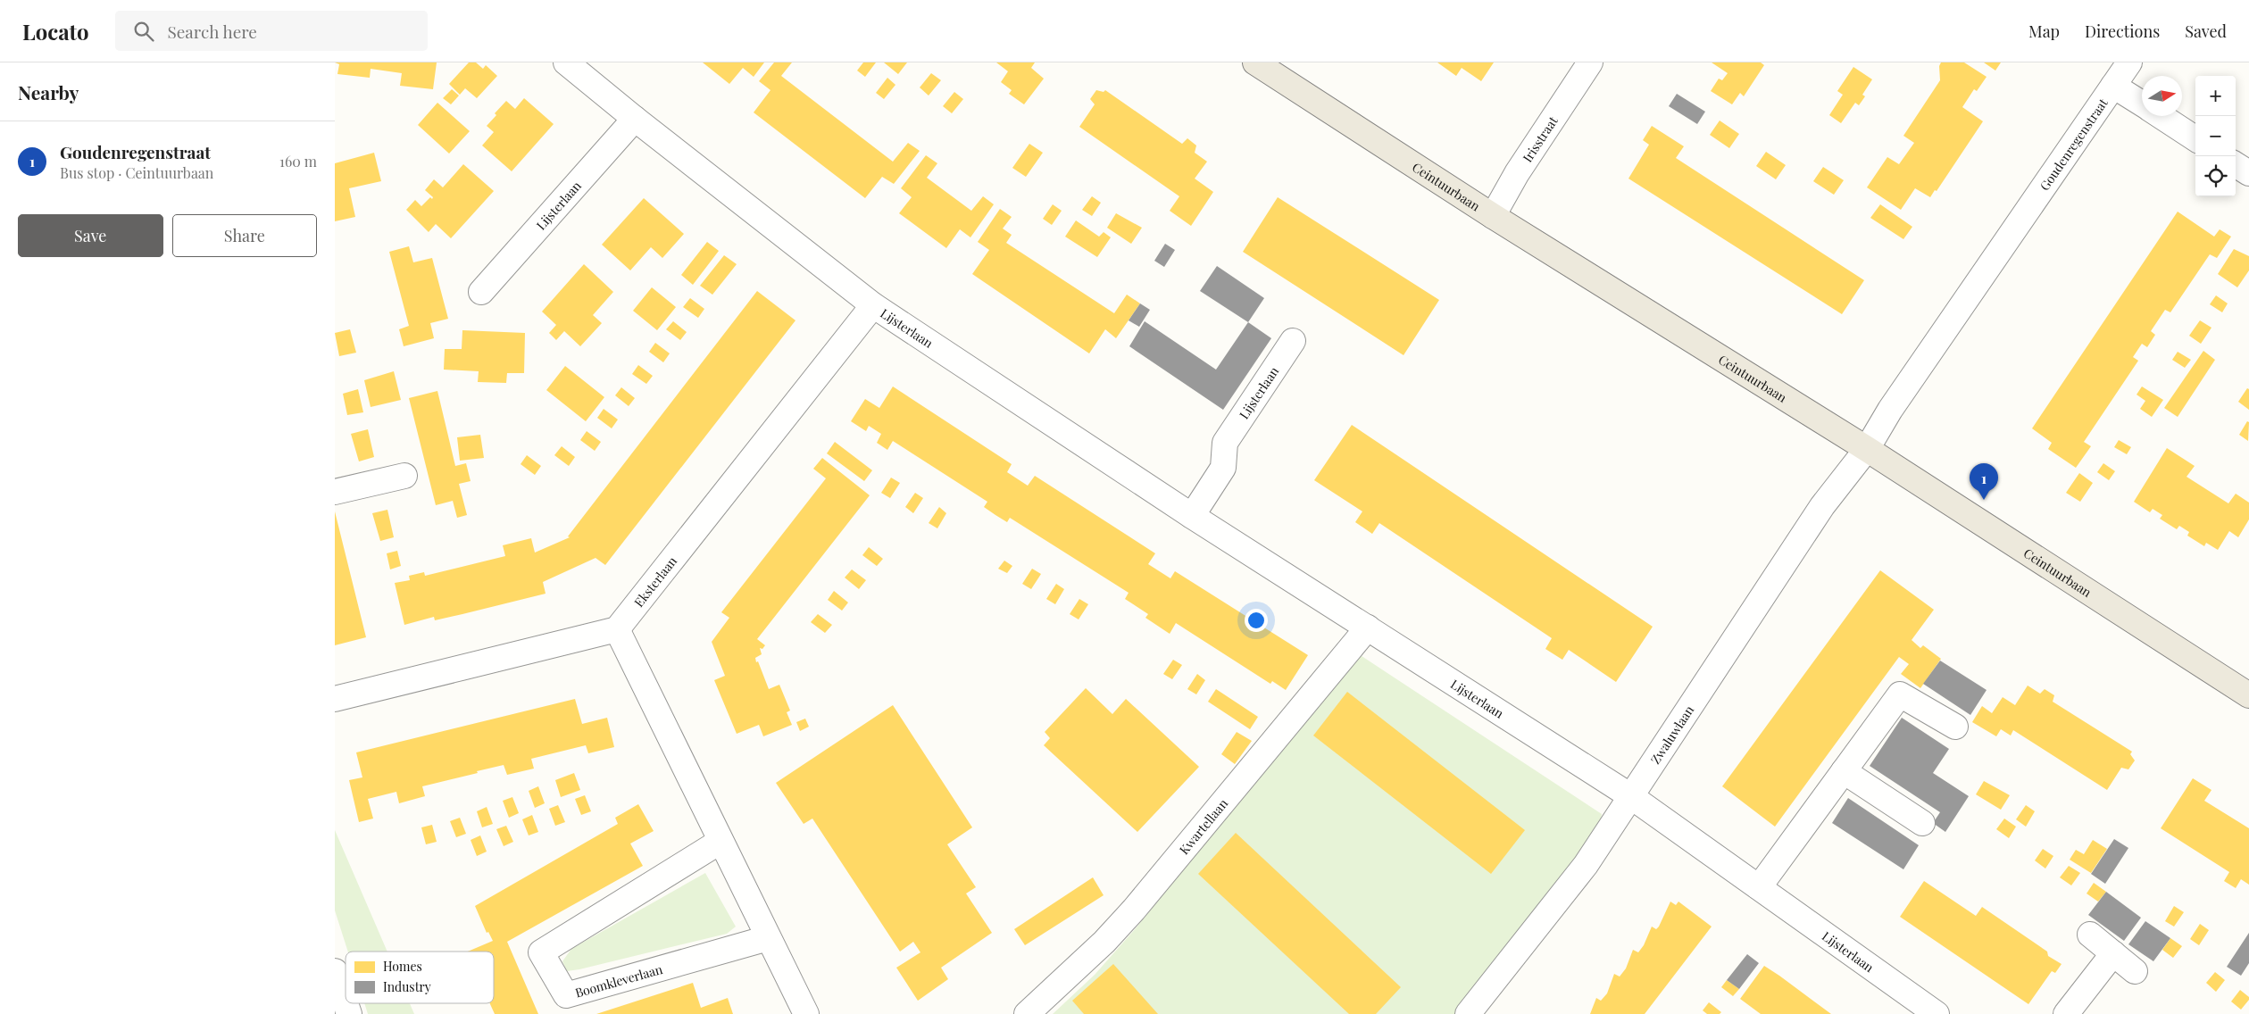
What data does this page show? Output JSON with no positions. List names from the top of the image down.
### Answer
{
  "streets": {
    "main road": ["Ceintuurbaan"],
    "street": [
      "Irisstraat",
      "Goudenregenstraat",
      "Lijsterlaan",
      "Eksterlaan",
      "Zwaluwlaan",
      "Kwartellaan",
      "Boomkleverlaan"
    ]
  },
  "crossings": [
    ["Irisstraat", "Ceintuurbaan"],
    ["Goudenregenstraat", "Ceintuurbaan"],
    ["Goudenregenstraat", "Zwaluwlaan"],
    ["Ceintuurbaan", "Zwaluwlaan"],
    ["Lijsterlaan", "Eksterlaan"],
    ["Lijsterlaan", "Zwaluwlaan"],
    ["Lijsterlaan", "Kwartellaan"]
  ],
  "legend": ["Homes", "Industry"],
  "north": "right",
  "page": {
    "header": "Locato",
    "search": "Search here",
    "nav": ["Map", "Directions", "Saved"],
    "heading": "Nearby",
    "map_buttons": ["+", "−"],
    "list": [
      {
        "mark": "1",
        "name": "Goudenregenstraat",
        "note": "Bus stop · Ceintuurbaan",
        "value": "160 m"
      }
    ],
    "buttons": ["Save", "Share"],
    "pins": "1"
  }
}
